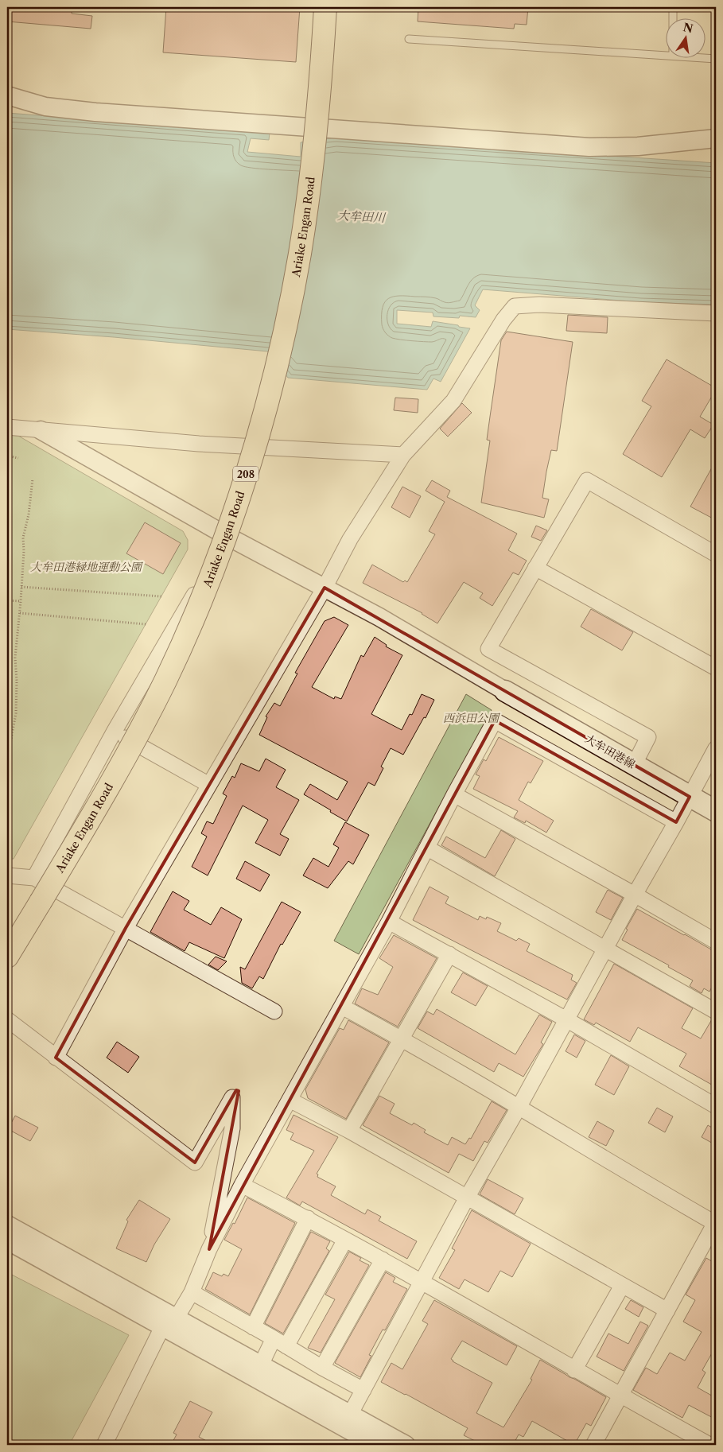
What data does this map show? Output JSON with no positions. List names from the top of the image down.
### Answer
{
  "streets": {
    "highway": ["Ariake Engan Road", "208"],
    "main road": ["大牟田港線"]
  },
  "water": ["大牟田川"],
  "parks": ["大牟田港緑地運動公園", "西浜田公園"],
  "north": "top"
}
